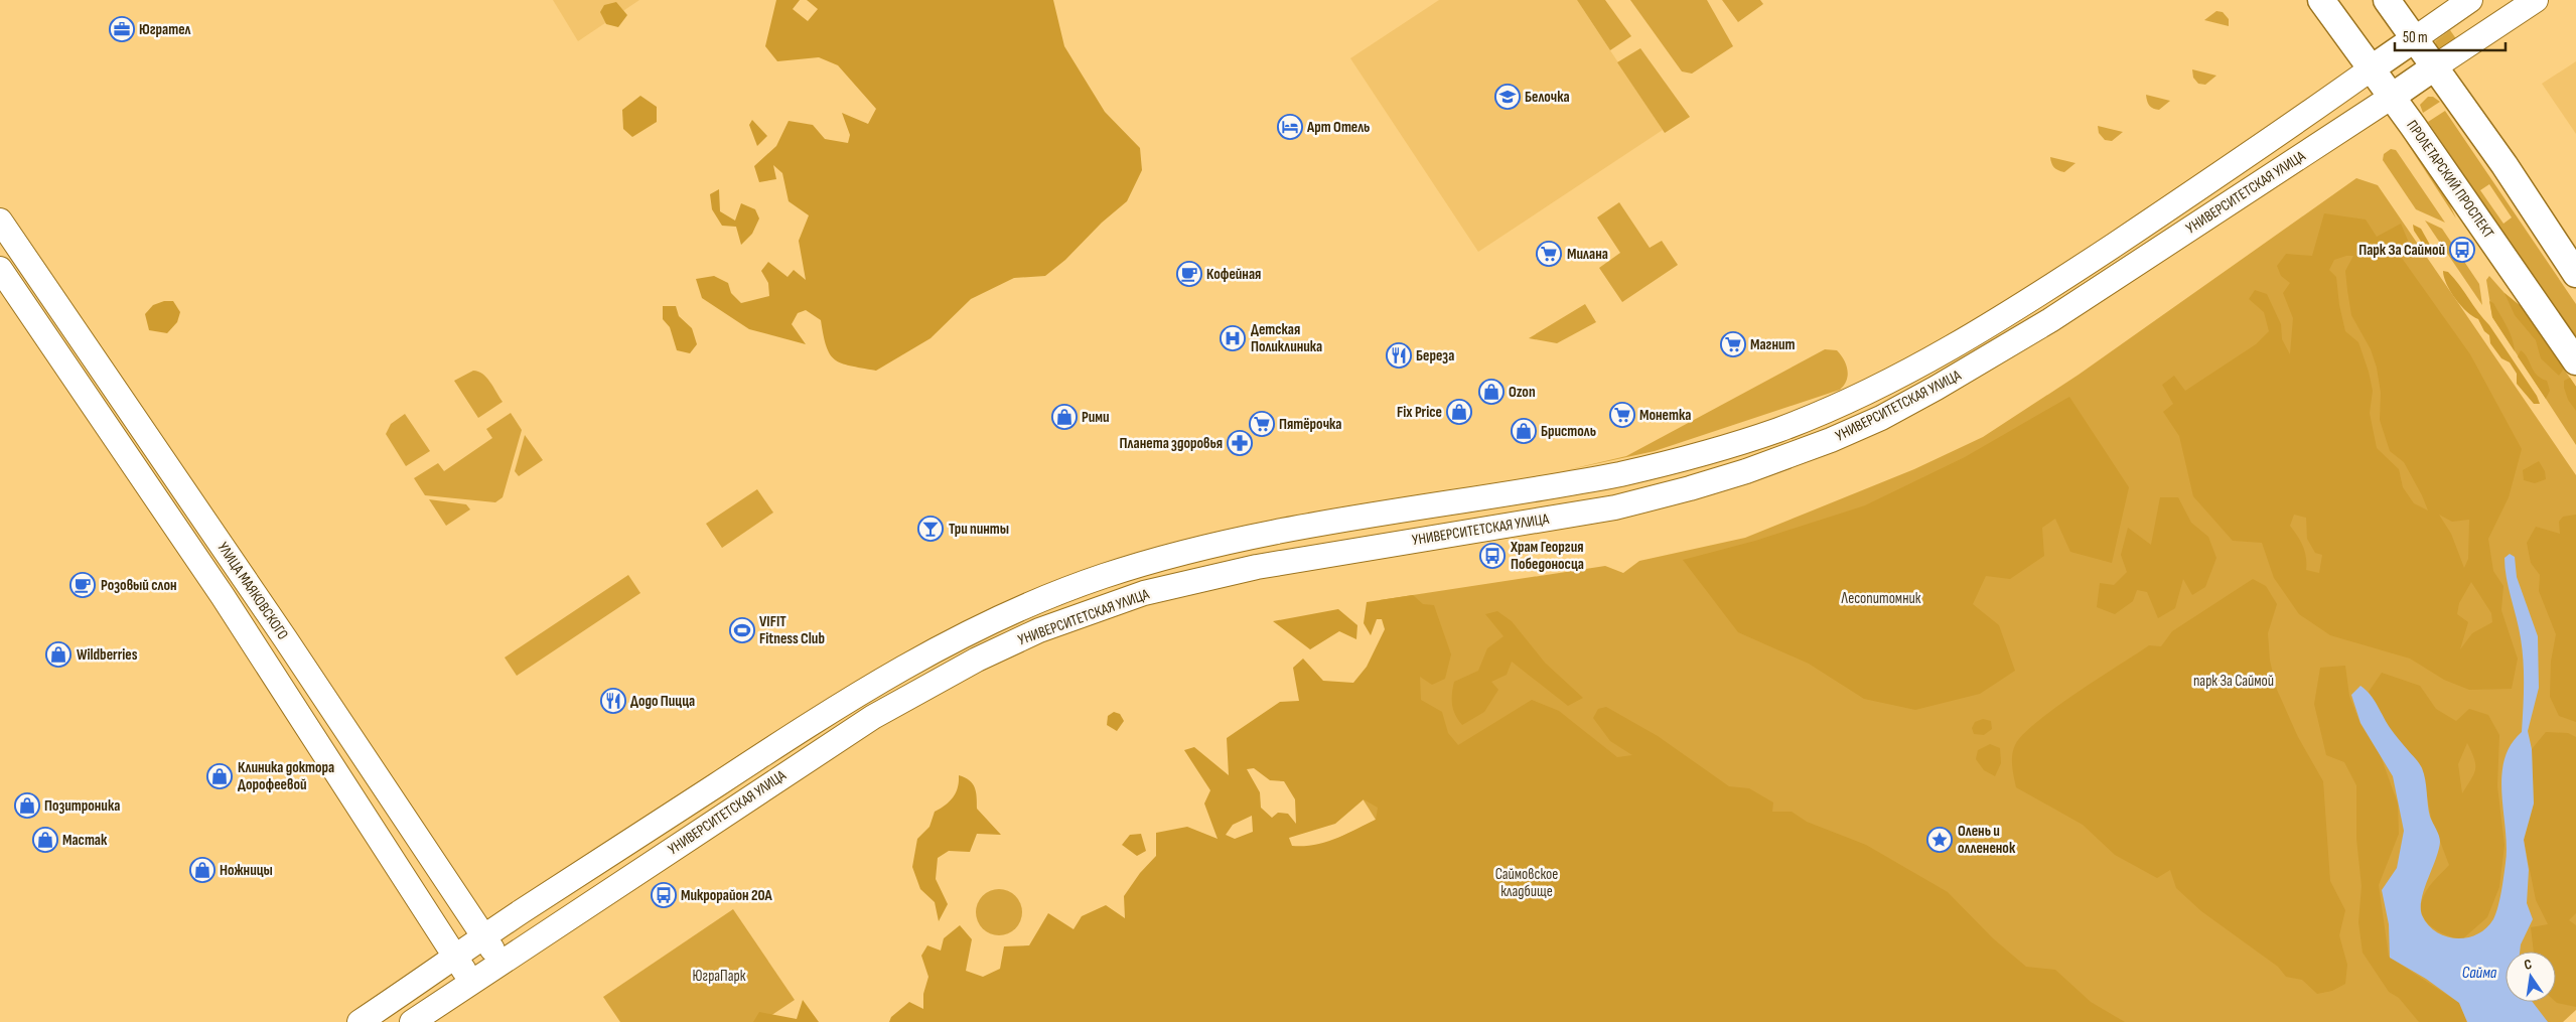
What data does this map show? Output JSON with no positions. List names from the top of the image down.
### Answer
{
  "streets": {
    "main road": ["ПРОЛЕТАРСКИЙ ПРОСПЕКТ", "УНИВЕРСИТЕТСКАЯ УЛИЦА", "УЛИЦА МАЯКОВСКОГО"]
  },
  "crossings": [
    ["ПРОЛЕТАРСКИЙ ПРОСПЕКТ", "УНИВЕРСИТЕТСКАЯ УЛИЦА"],
    ["УНИВЕРСИТЕТСКАЯ УЛИЦА", "УЛИЦА МАЯКОВСКОГО"]
  ],
  "water": ["Сайма"],
  "parks": [
    "Лесопитомник",
    "парк За Саймой",
    "Саймовское кладбище",
    "ЮграПарк"
  ],
  "places": {
    "office": ["Югрател"],
    "school or university": ["Белочка"],
    "hotel": ["Арт Отель"],
    "bus stop": ["Парк За Саймой", "Храм Георгия Победоносца", "Микрорайон 20А"],
    "supermarket": [
      "Милана",
      "Магнит",
      "Монетка",
      "Пятёрочка"
    ],
    "cafe": ["Кофейная", "Розовый слон"],
    "hospital": ["Детская Поликлиника"],
    "restaurant": ["Береза", "Додо Пицца"],
    "shop": [
      "Ozon",
      "Fix Price",
      "Рими",
      "Бристоль",
      "Wildberries",
      "Клиника доктора Дорофеевой",
      "Позитроника",
      "Мастак",
      "Ножницы"
    ],
    "pharmacy": ["Планета здоровья"],
    "bar": ["Три пинты"],
    "sports": ["VIFIT Fitness Club"],
    "place": ["Олень и оллененок"]
  },
  "scale_bar": "50 m",
  "north": "top"
}
